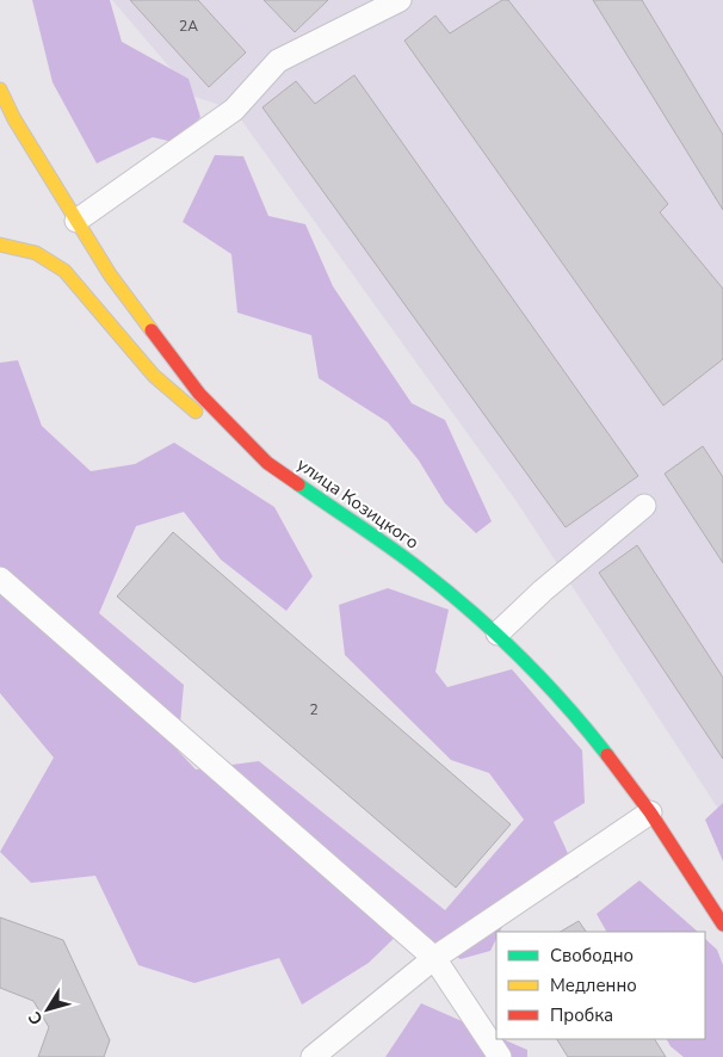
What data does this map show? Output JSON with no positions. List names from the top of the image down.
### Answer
{
  "streets": {
    "street": ["улица Козицкого"]
  },
  "house_numbers": ["2А", "2"],
  "legend": ["Свободно", "Медленно", "Пробка"],
  "north": "bottom left"
}
